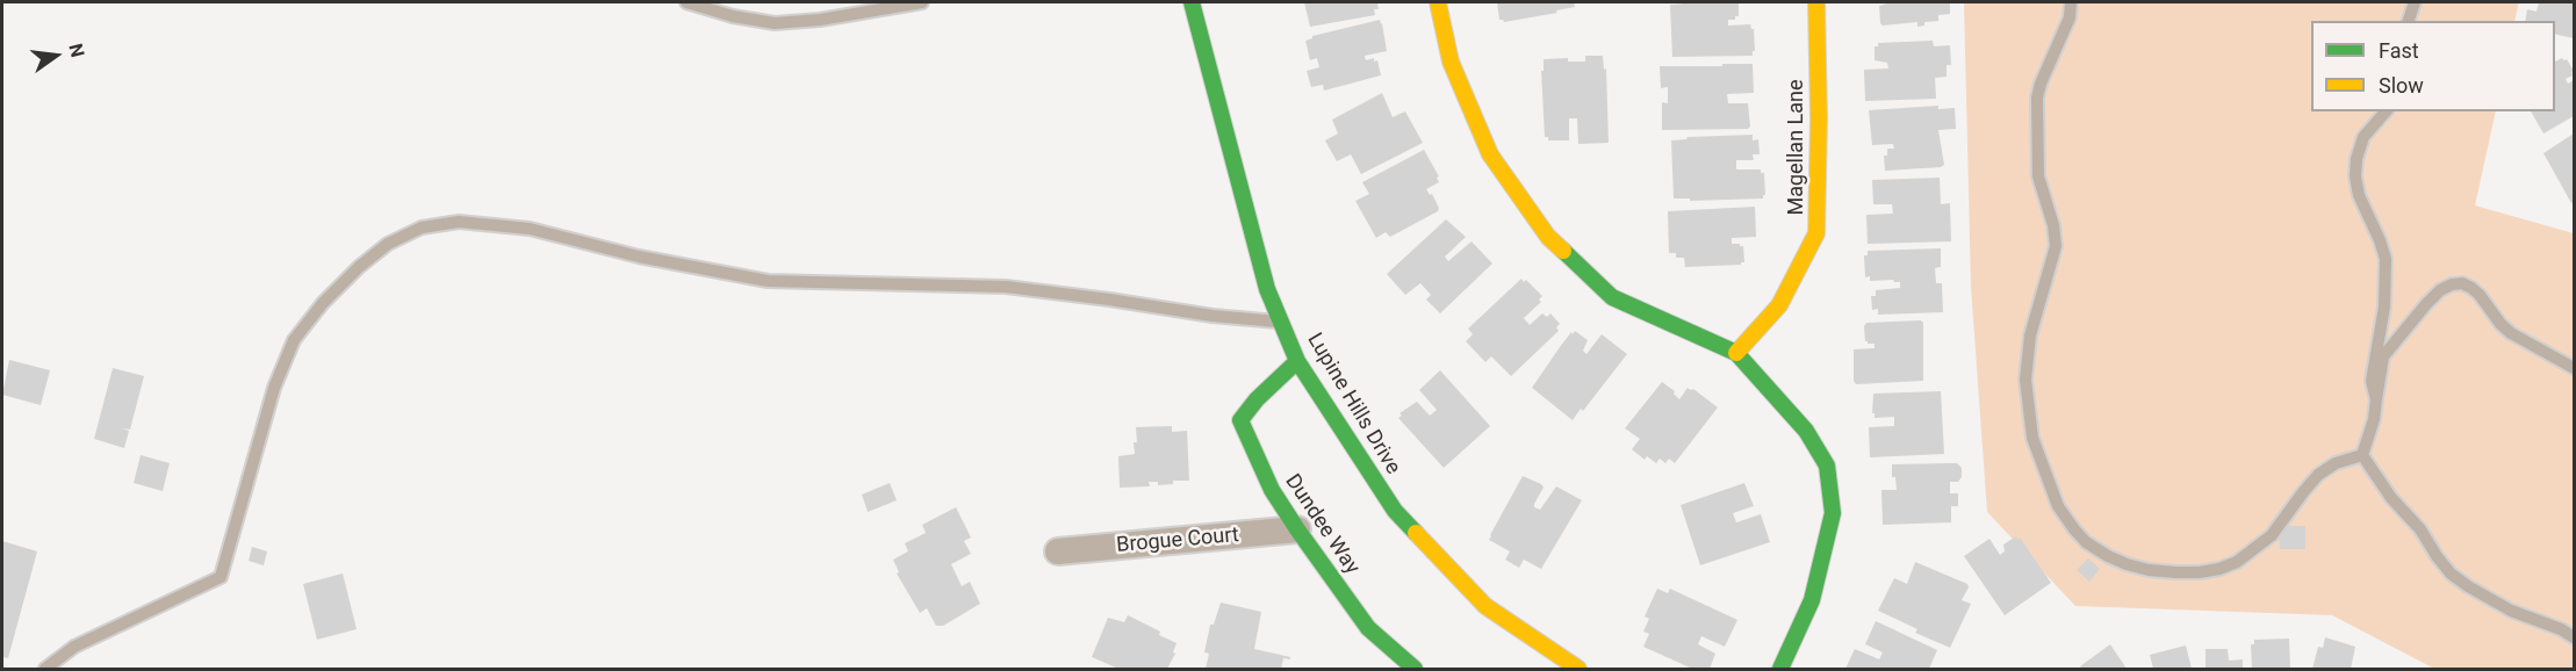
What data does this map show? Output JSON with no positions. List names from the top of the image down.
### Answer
{
  "streets": {
    "street": [
      "Magellan Lane",
      "Lupine Hills Drive",
      "Dundee Way",
      "Brogue Court"
    ]
  },
  "crossings": [
    ["Lupine Hills Drive", "Dundee Way"],
    ["Dundee Way", "Brogue Court"]
  ],
  "legend": ["Fast", "Slow"],
  "north": "right"
}
